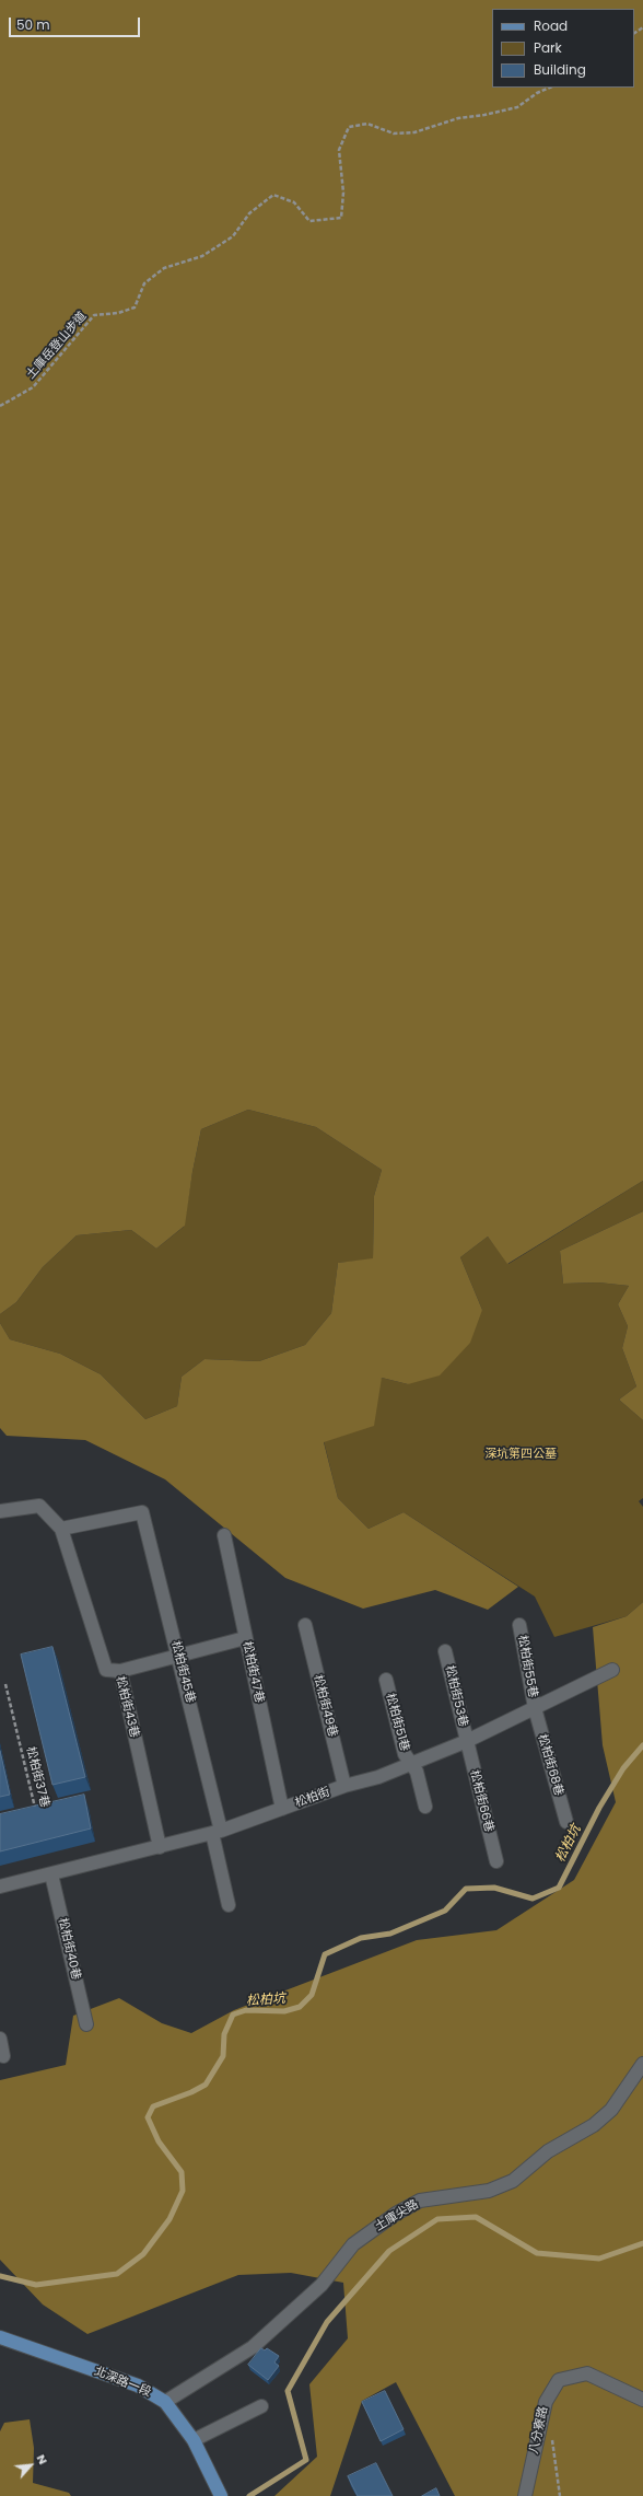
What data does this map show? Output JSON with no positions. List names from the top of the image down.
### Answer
{
  "streets": {
    "main road": ["北深路一段"],
    "street": [
      "松柏街55巷",
      "松柏街45巷",
      "松柏街47巷",
      "松柏街53巷",
      "松柏街49巷",
      "松柏街43巷",
      "松柏街51巷",
      "松柏街68巷",
      "松柏街",
      "松柏街66巷",
      "松柏街40巷",
      "土庫尖路",
      "八分寮路"
    ],
    "path": ["土庫岳登山步道", "松柏街37巷"]
  },
  "crossings": [
    ["松柏街55巷", "松柏街68巷"],
    ["松柏街55巷", "松柏街"],
    ["松柏街45巷", "松柏街43巷"],
    ["松柏街45巷", "松柏街"],
    ["松柏街47巷", "松柏街"],
    ["松柏街53巷", "松柏街"],
    ["松柏街53巷", "松柏街66巷"],
    ["松柏街49巷", "松柏街"],
    ["松柏街43巷", "松柏街"],
    ["松柏街51巷", "松柏街"],
    ["松柏街68巷", "松柏街"],
    ["松柏街", "松柏街66巷"],
    ["松柏街", "松柏街40巷"],
    ["土庫尖路", "北深路一段"]
  ],
  "water": ["松柏坑"],
  "parks": ["深坑第四公墓"],
  "legend": ["Road", "Park", "Building"],
  "scale_bar": "50 m",
  "north": "top right"
}
